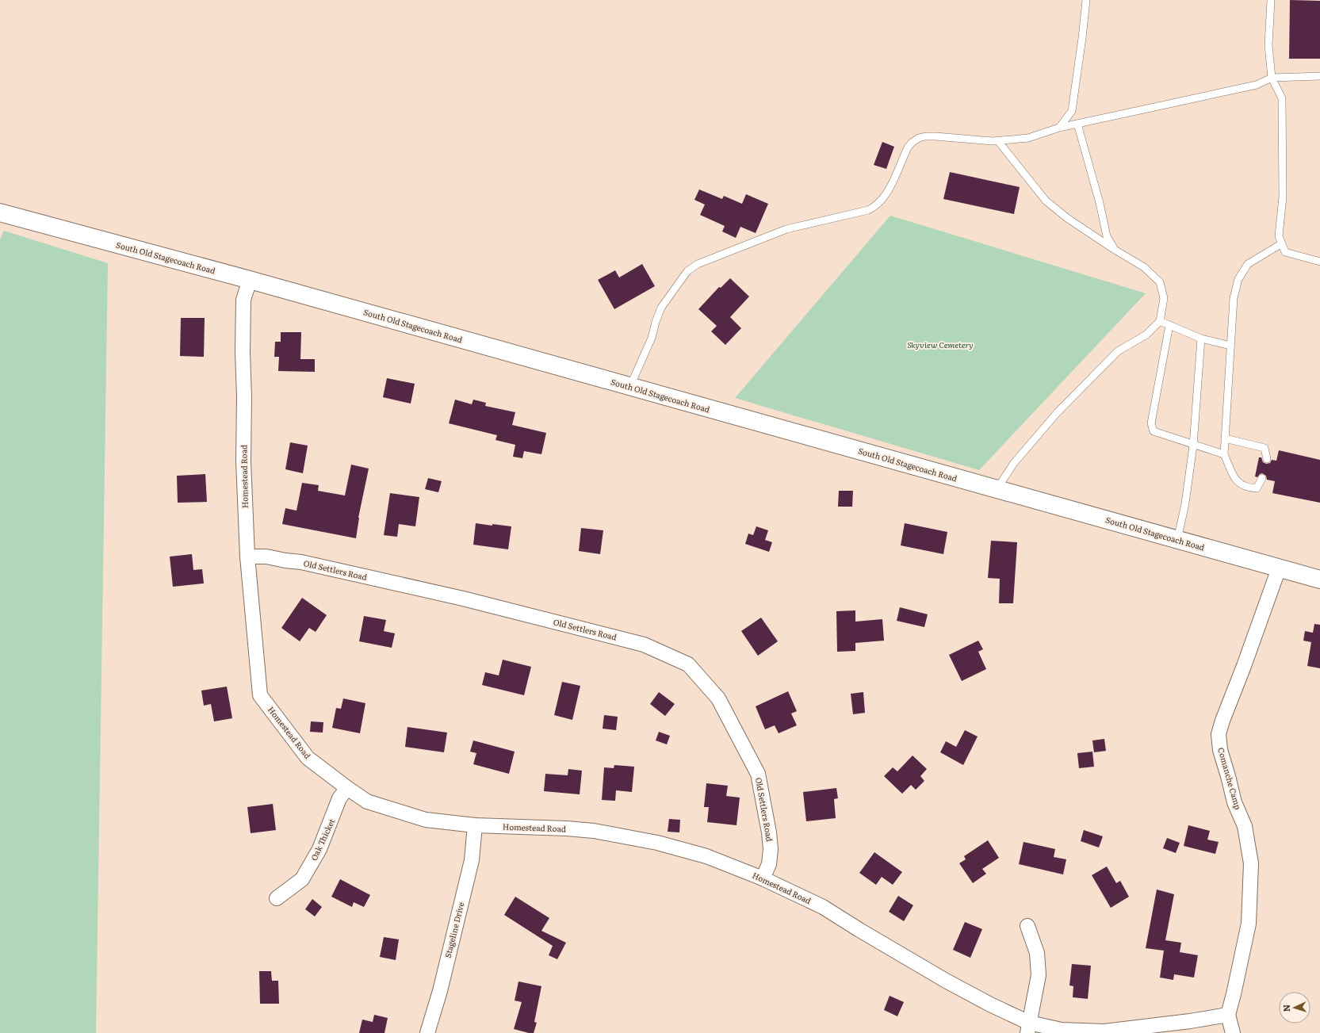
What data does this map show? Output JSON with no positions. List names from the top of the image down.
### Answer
{
  "streets": {
    "street": [
      "South Old Stagecoach Road",
      "Homestead Road",
      "Old Settlers Road",
      "Comanche Camp",
      "Oak Thicket",
      "Stageline Drive"
    ]
  },
  "crossings": [
    ["South Old Stagecoach Road", "Homestead Road"],
    ["South Old Stagecoach Road", "Comanche Camp"],
    ["Homestead Road", "Old Settlers Road"],
    ["Homestead Road", "Comanche Camp"],
    ["Homestead Road", "Oak Thicket"],
    ["Homestead Road", "Stageline Drive"]
  ],
  "parks": ["Skyview Cemetery"],
  "north": "left"
}
